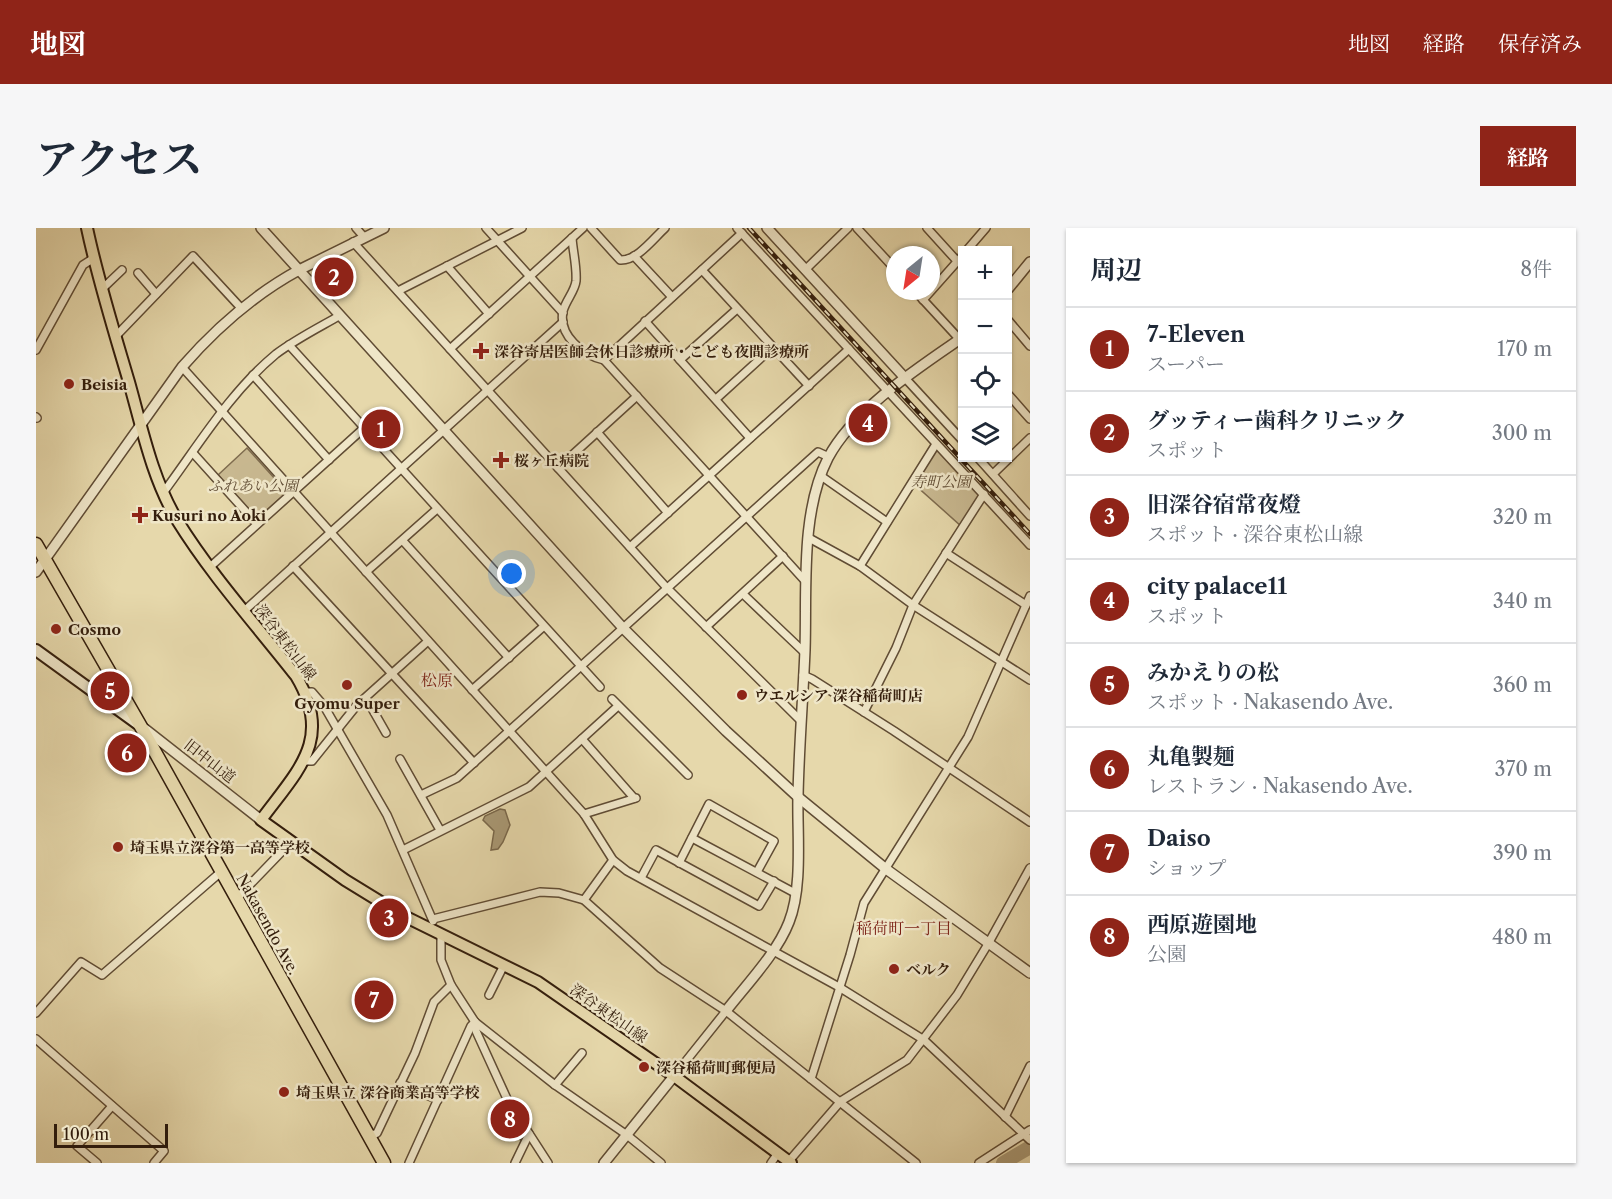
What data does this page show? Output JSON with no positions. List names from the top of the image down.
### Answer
{
  "streets": {
    "highway": ["Nakasendo Ave."],
    "main road": ["深谷東松山線"],
    "street": ["旧中山道"]
  },
  "crossings": [
    ["深谷東松山線", "旧中山道"],
    ["旧中山道", "Nakasendo Ave."]
  ],
  "districts": ["松原", "稲荷町一丁目"],
  "parks": ["寿町公園", "ふれあい公園"],
  "places": {
    "health": ["深谷寄居医師会休日診療所・こども夜間診療所", "桜ヶ丘病院", "Kusuri no Aoki"],
    "other": [
      "Beisia",
      "Cosmo",
      "Gyomu Super",
      "ウエルシア 深谷稲荷町店",
      "埼玉県立深谷第一高等学校",
      "ベルク",
      "深谷稲荷町郵便局",
      "埼玉県立 深谷商業高等学校"
    ]
  },
  "scale_bar": "100 m",
  "north": "bottom left",
  "page": {
    "header": "地図",
    "nav": ["地図", "経路", "保存済み"],
    "title": "アクセス",
    "buttons": "経路",
    "heading": ["周辺", "8件"],
    "map_buttons": ["+", "−"],
    "pins": [
      "2",
      "4",
      "1",
      "5",
      "6",
      "3",
      "7",
      "8"
    ],
    "list": [
      {
        "mark": "1",
        "name": "7-Eleven",
        "note": "スーパー",
        "value": "170 m"
      },
      {
        "mark": "2",
        "name": "グッティー歯科クリニック",
        "note": "スポット",
        "value": "300 m"
      },
      {
        "mark": "3",
        "name": "旧深谷宿常夜燈",
        "note": "スポット · 深谷東松山線",
        "value": "320 m"
      },
      {
        "mark": "4",
        "name": "city palace11",
        "note": "スポット",
        "value": "340 m"
      },
      {
        "mark": "5",
        "name": "みかえりの松",
        "note": "スポット · Nakasendo Ave.",
        "value": "360 m"
      },
      {
        "mark": "6",
        "name": "丸亀製麺",
        "note": "レストラン · Nakasendo Ave.",
        "value": "370 m"
      },
      {
        "mark": "7",
        "name": "Daiso",
        "note": "ショップ",
        "value": "390 m"
      },
      {
        "mark": "8",
        "name": "西原遊園地",
        "note": "公園",
        "value": "480 m"
      }
    ],
    "scale": "100 m"
  }
}
